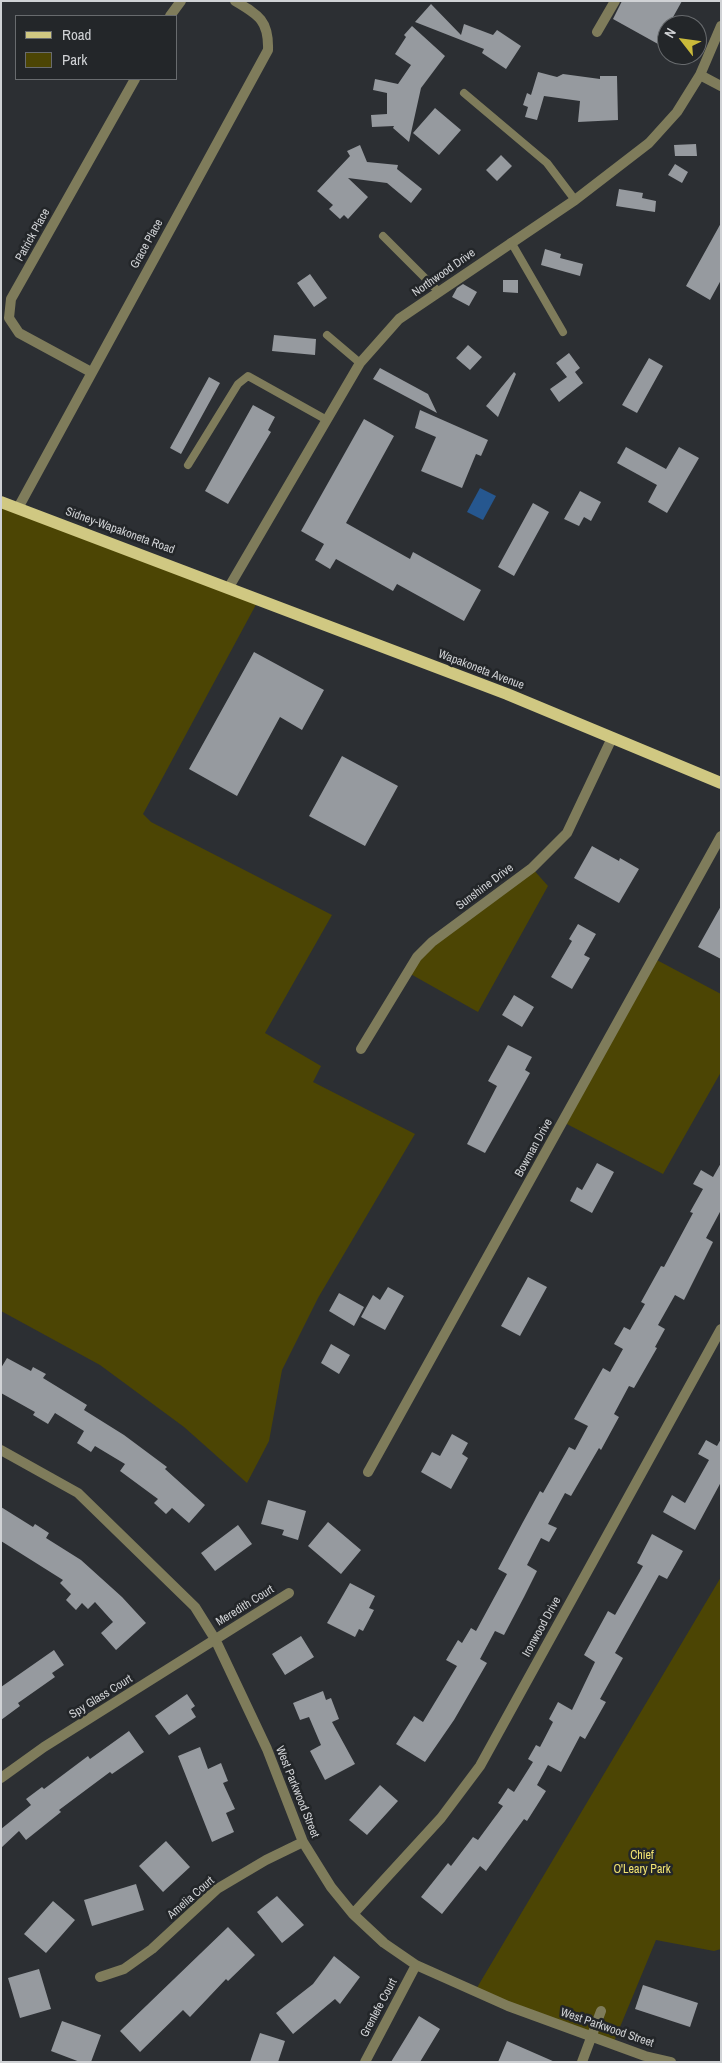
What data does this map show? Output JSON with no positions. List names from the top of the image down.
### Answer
{
  "streets": {
    "main road": ["Sidney-Wapakoneta Road", "Wapakoneta Avenue"],
    "street": [
      "Patrick Place",
      "Grace Place",
      "Northwood Drive",
      "Sunshine Drive",
      "Bowman Drive",
      "Meredith Court",
      "Ironwood Drive",
      "Spy Glass Court",
      "West Parkwood Street",
      "Amelia Court",
      "Grenlefe Court"
    ]
  },
  "crossings": [
    ["Patrick Place", "Grace Place"],
    ["Grace Place", "Sidney-Wapakoneta Road"],
    ["Northwood Drive", "Sidney-Wapakoneta Road"],
    ["Northwood Drive", "Wapakoneta Avenue"],
    ["Sidney-Wapakoneta Road", "Wapakoneta Avenue"],
    ["Wapakoneta Avenue", "Sunshine Drive"],
    ["Meredith Court", "Spy Glass Court"],
    ["Meredith Court", "West Parkwood Street"],
    ["Ironwood Drive", "West Parkwood Street"],
    ["Spy Glass Court", "West Parkwood Street"],
    ["West Parkwood Street", "Amelia Court"],
    ["West Parkwood Street", "Grenlefe Court"]
  ],
  "parks": ["Chief O'Leary Park"],
  "legend": ["Road", "Park"],
  "north": "top left"
}
